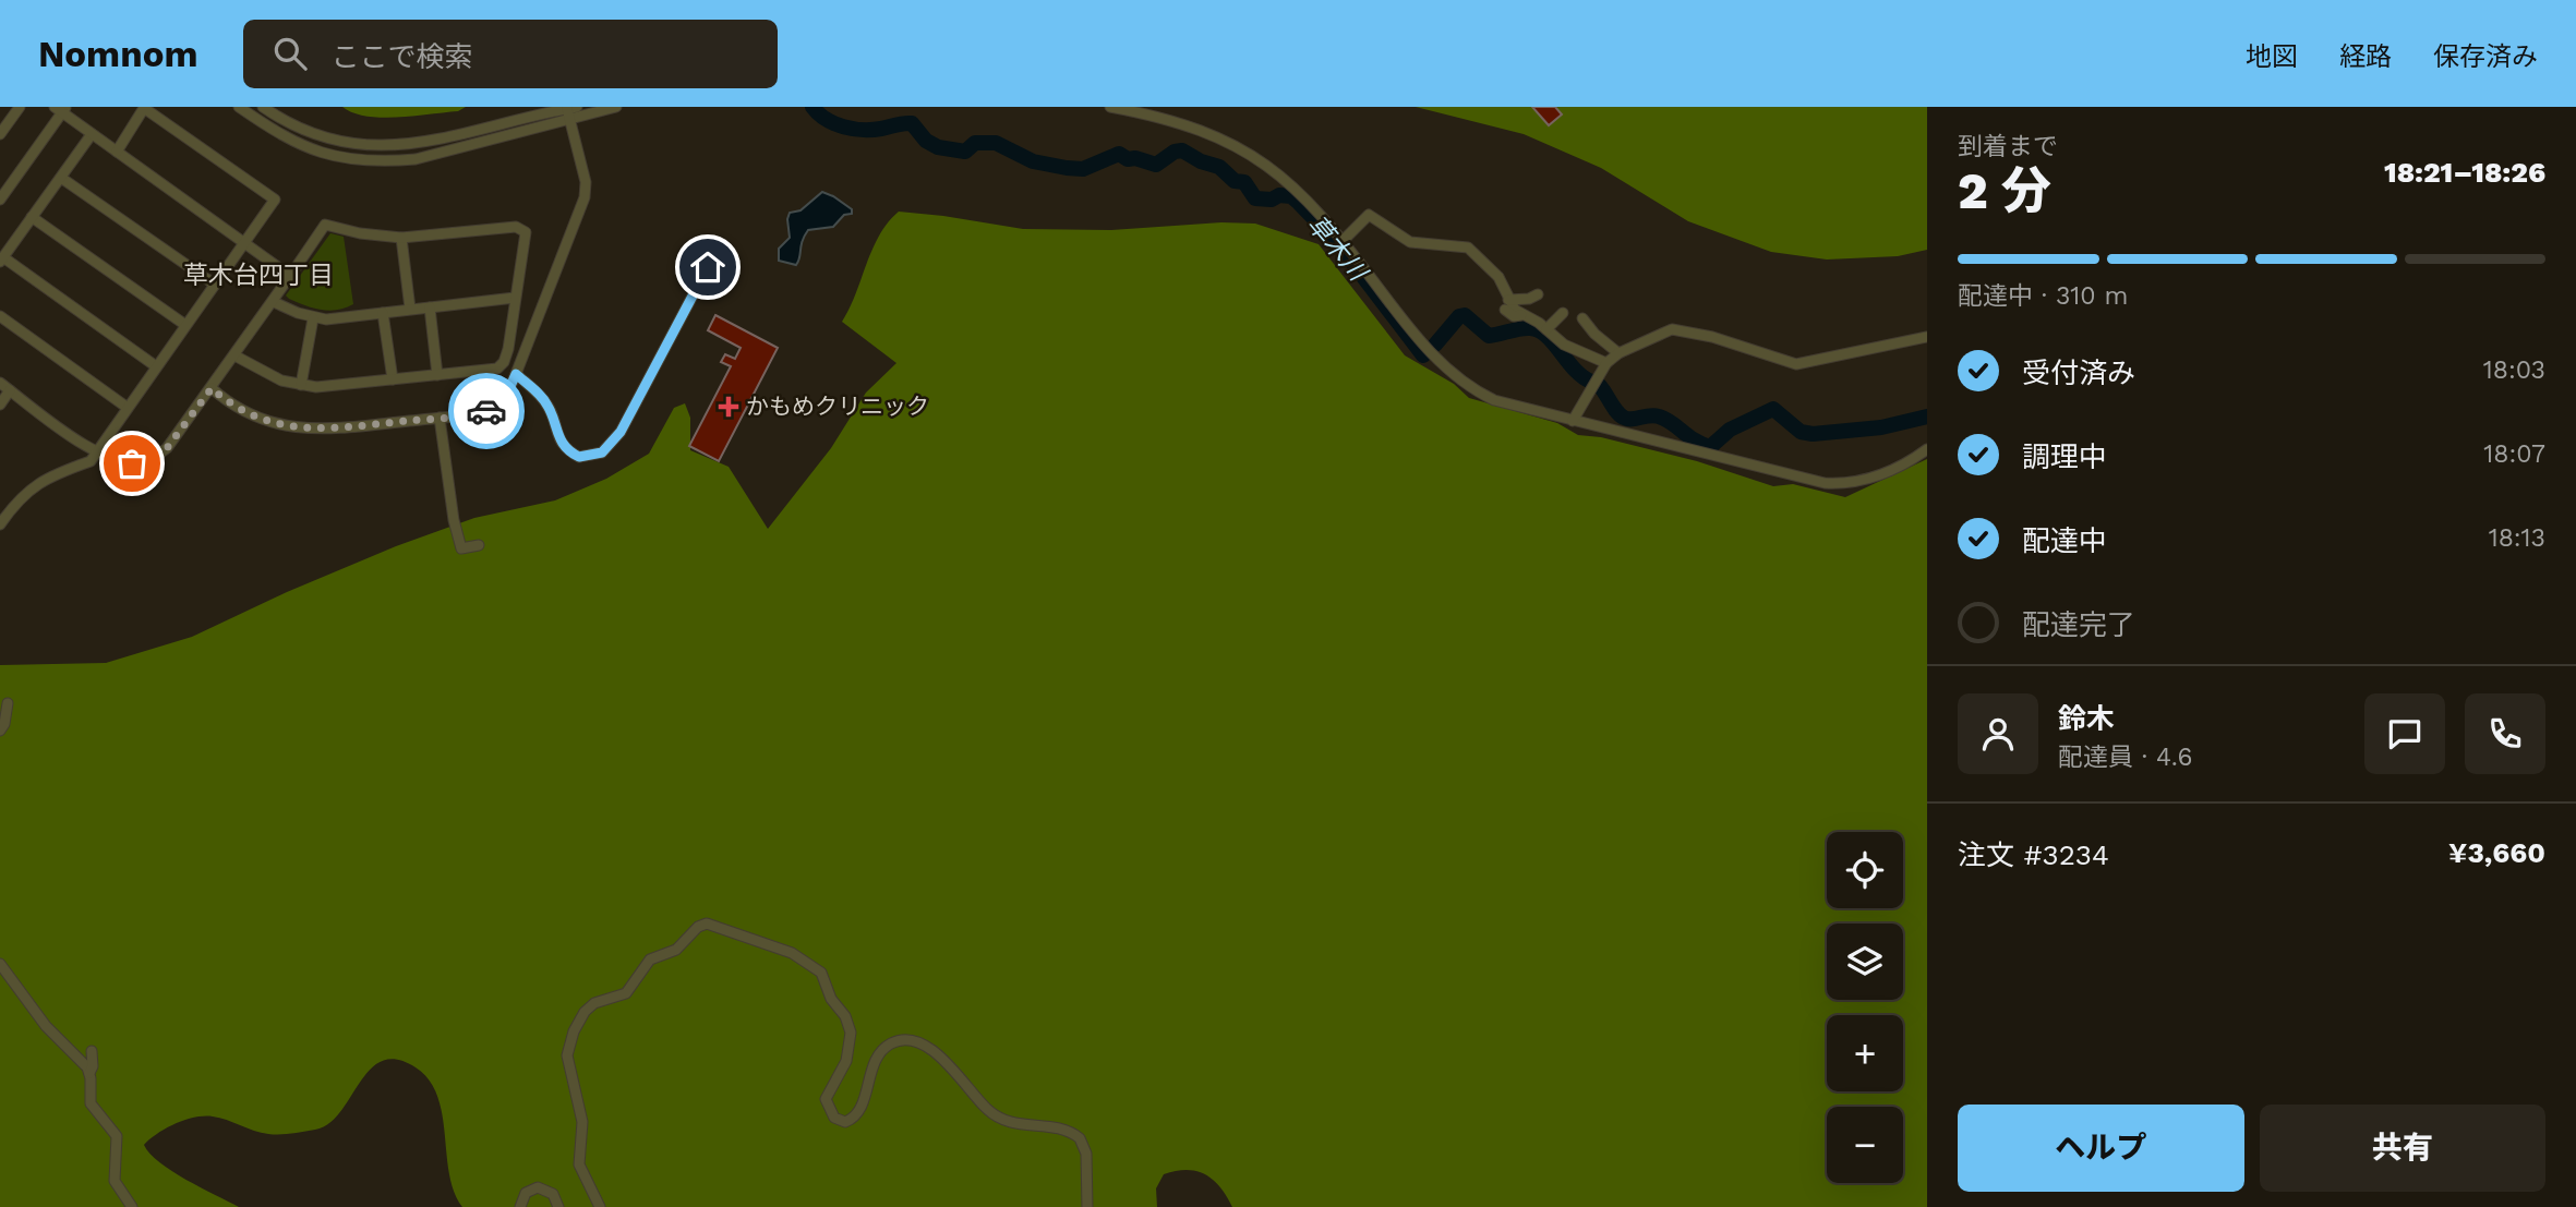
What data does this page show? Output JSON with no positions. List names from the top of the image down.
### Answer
{
  "districts": ["草木台四丁目"],
  "water": ["草木川"],
  "places": {
    "health": ["かもめクリニック"]
  },
  "page": {
    "header": "Nomnom",
    "search": "ここで検索",
    "nav": ["地図", "経路", "保存済み"],
    "heading": ["2 分", "到着まで", "18:21–18:26"],
    "panel": [
      "鈴木",
      "配達員 · 4.6",
      "注文 #3234",
      "¥3,660"
    ],
    "bar": "配達中 · 310 m",
    "list": [
      ["受付済み", "18:03"],
      ["調理中", "18:07"],
      ["配達中", "18:13"],
      "配達完了"
    ],
    "map_buttons": ["+", "−"],
    "buttons": ["ヘルプ", "共有"]
  }
}
